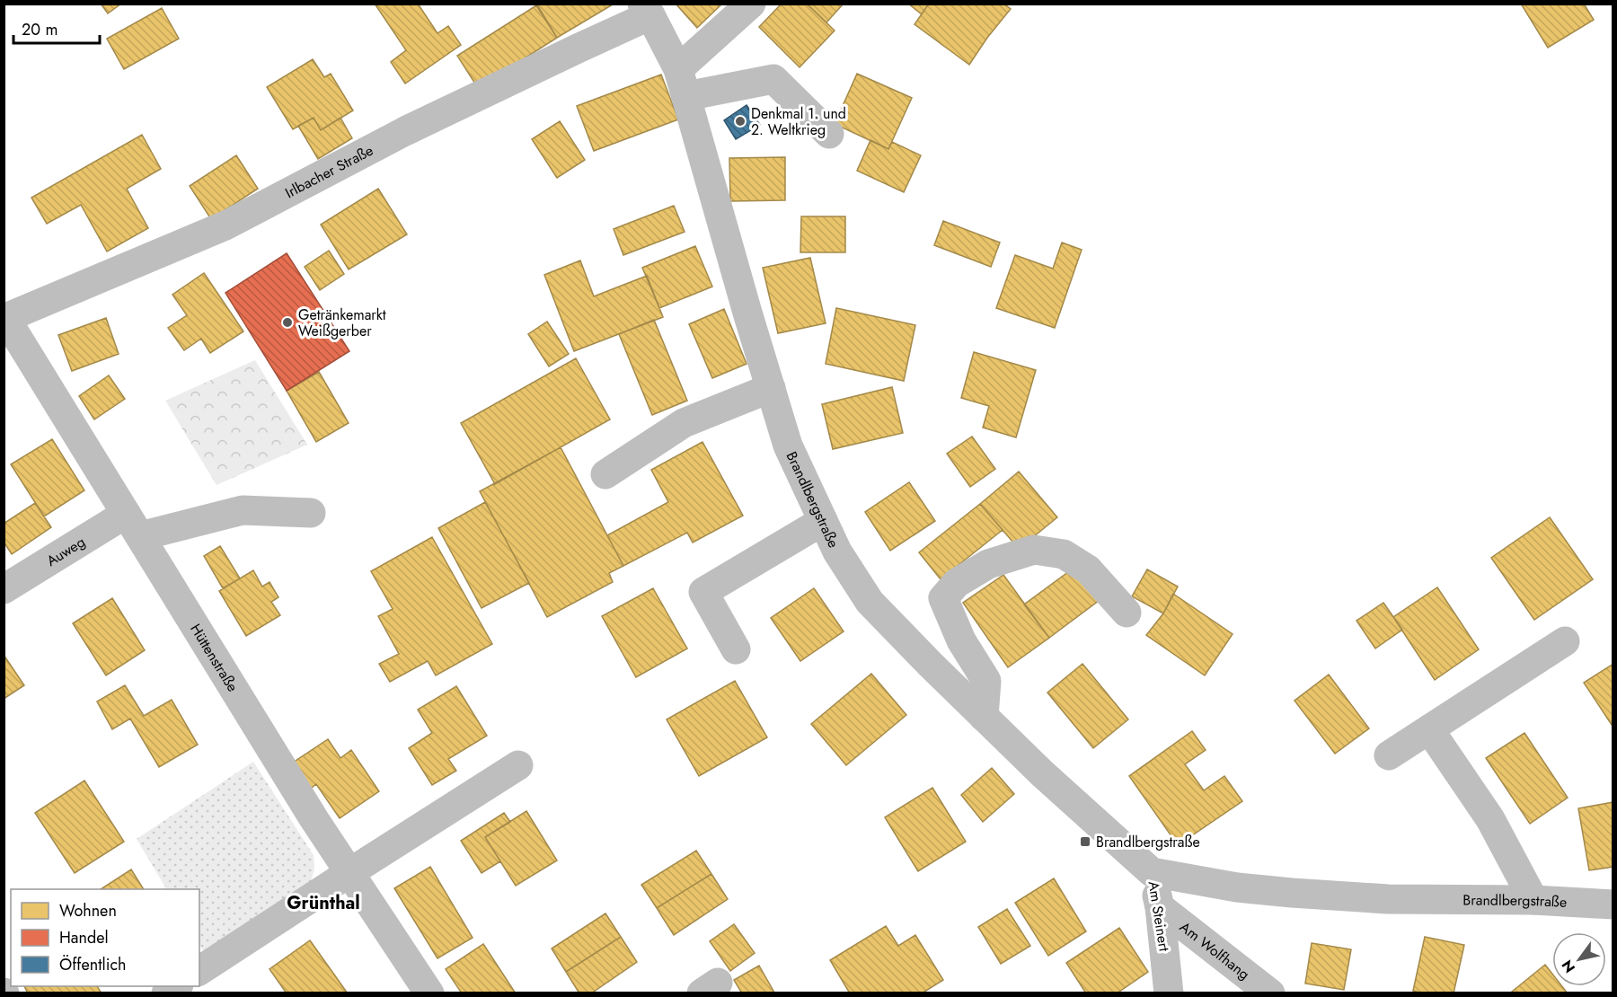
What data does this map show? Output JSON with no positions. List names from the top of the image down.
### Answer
{
  "streets": {
    "street": [
      "Irlbacher Straße",
      "Brandlbergstraße",
      "Auweg",
      "Hüttenstraße",
      "Am Steinert",
      "Am Wolfhang"
    ]
  },
  "crossings": [
    ["Irlbacher Straße", "Brandlbergstraße"],
    ["Irlbacher Straße", "Hüttenstraße"],
    ["Brandlbergstraße", "Am Steinert"],
    ["Auweg", "Hüttenstraße"],
    ["Am Steinert", "Am Wolfhang"]
  ],
  "districts": ["Grünthal"],
  "places": {
    "other": ["Denkmal 1. und 2. Weltkrieg", "Getränkemarkt Weißgerber"],
    "transit": ["Brandlbergstraße"]
  },
  "legend": ["Wohnen", "Handel", "Öffentlich"],
  "scale_bar": "20 m",
  "north": "bottom left"
}
